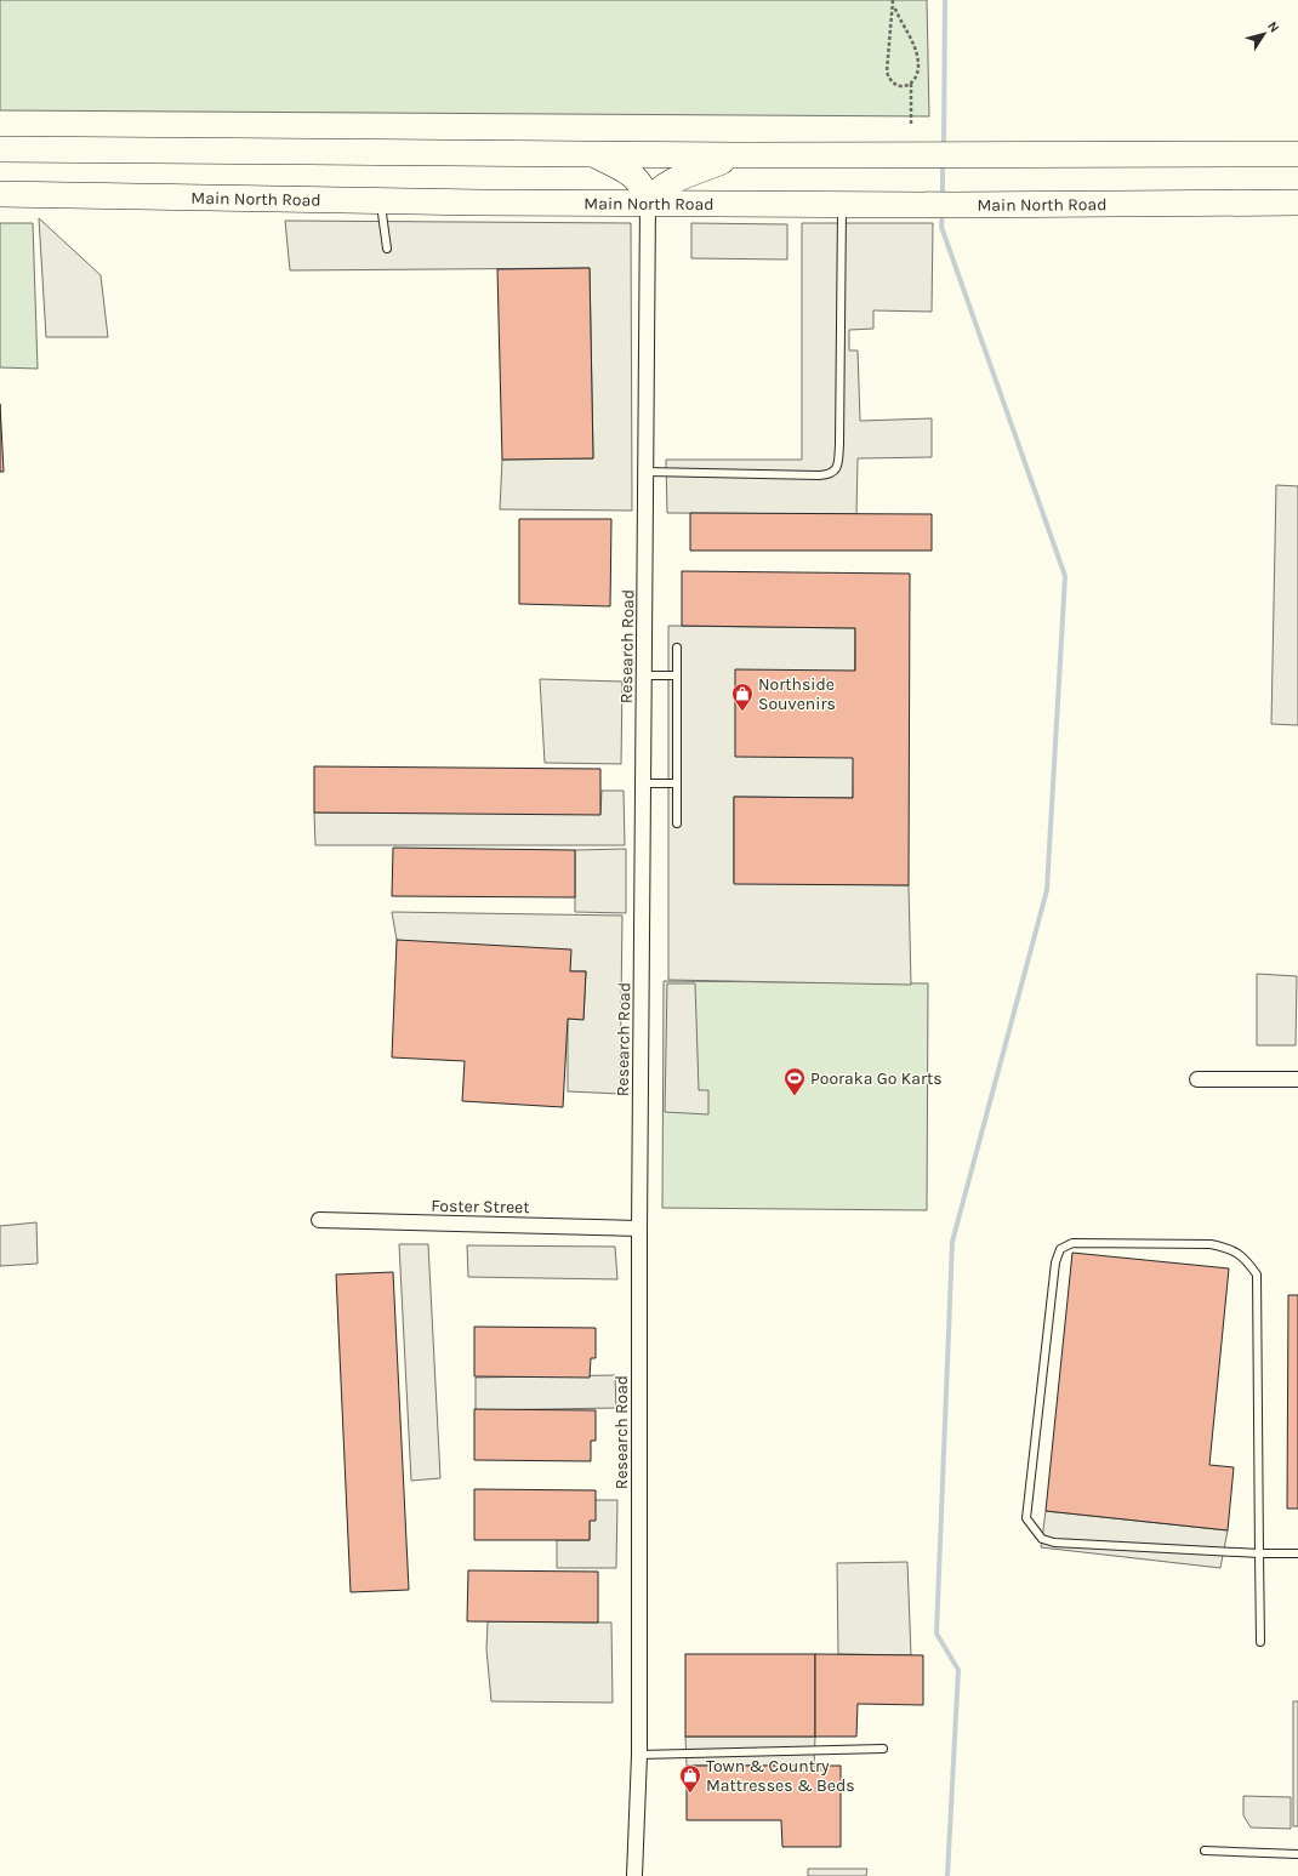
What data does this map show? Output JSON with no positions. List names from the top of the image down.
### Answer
{
  "streets": {
    "highway": ["Main North Road"],
    "street": ["Research Road", "Foster Street"]
  },
  "crossings": [
    ["Main North Road", "Research Road"],
    ["Research Road", "Foster Street"]
  ],
  "places": {
    "shop": ["Northside Souvenirs", "Town & Country Mattresses & Beds"],
    "sports": ["Pooraka Go Karts"]
  },
  "north": "top right"
}
